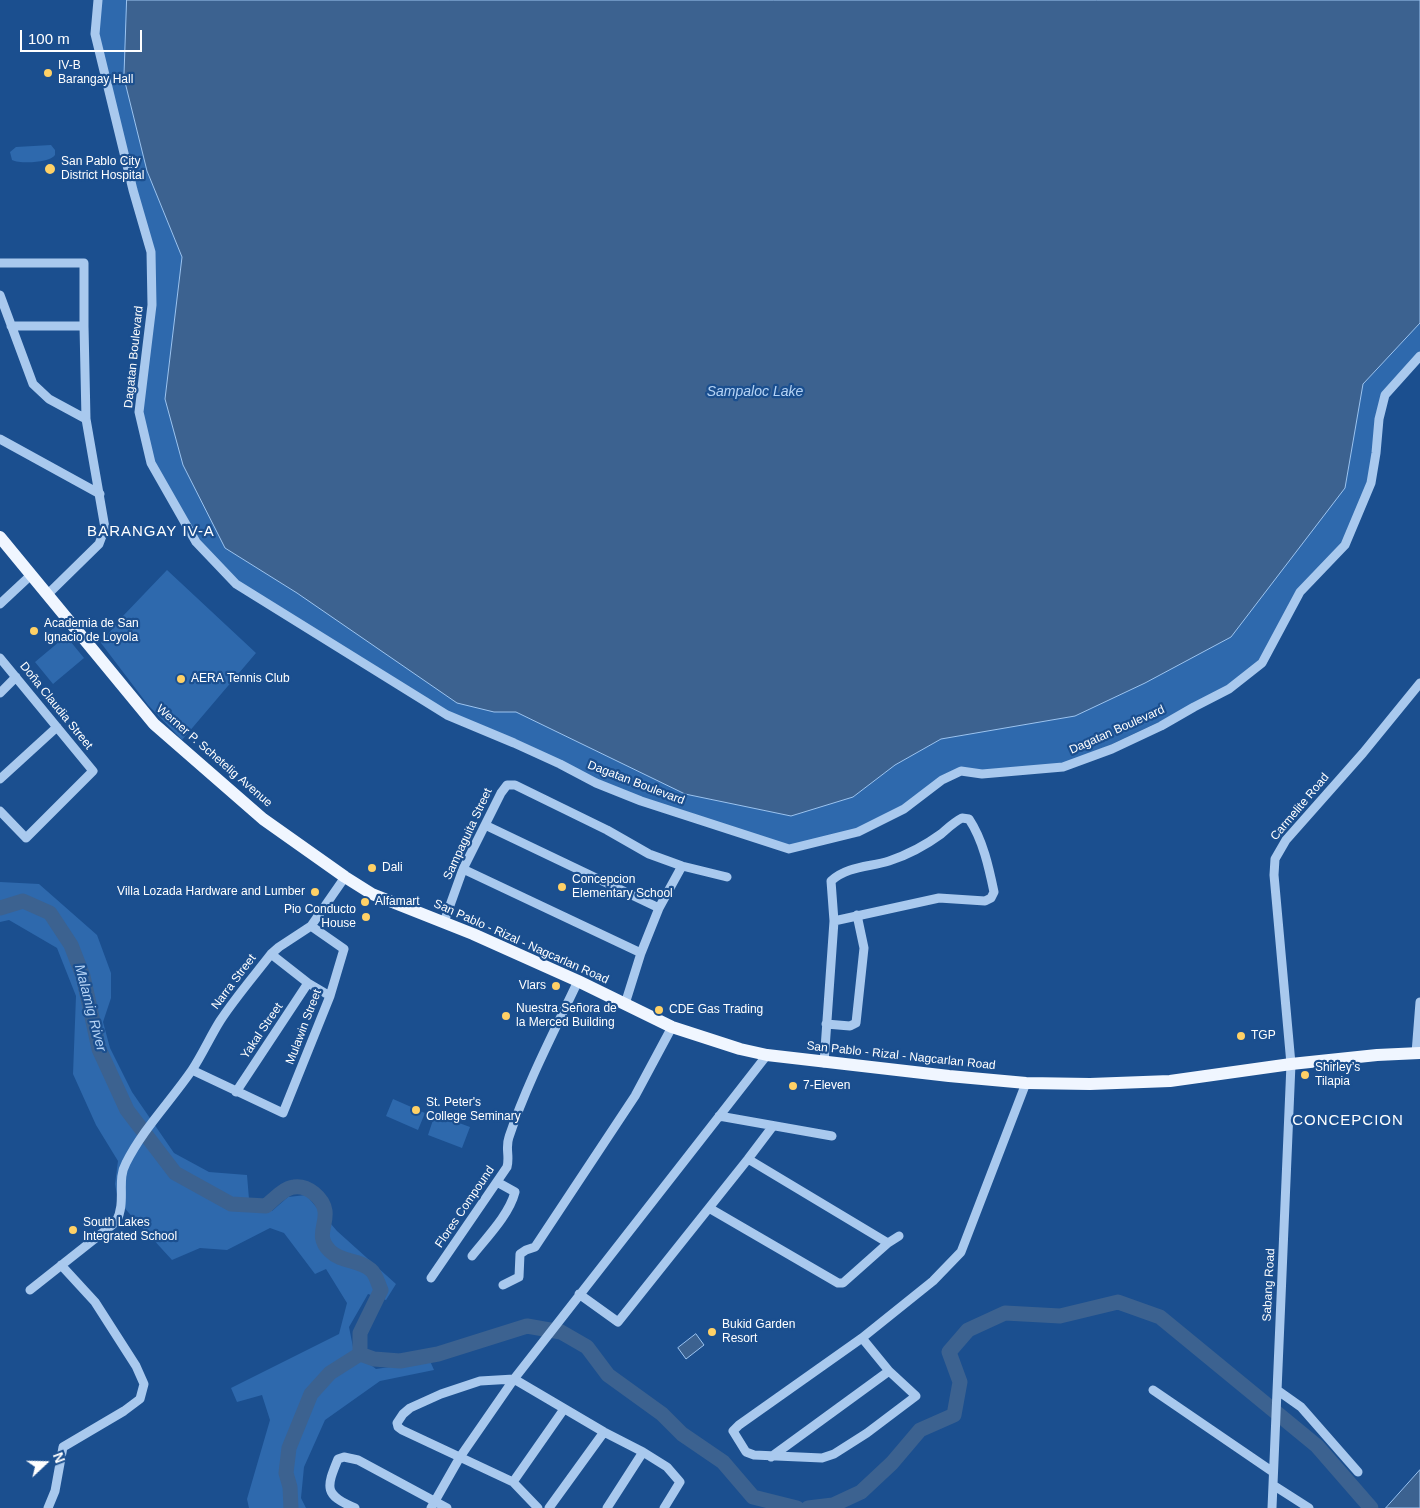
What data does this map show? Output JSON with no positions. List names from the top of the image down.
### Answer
{
  "streets": {
    "main road": ["Werner P. Schetelig Avenue", "San Pablo - Rizal - Nagcarlan Road"],
    "street": [
      "Dagatan Boulevard",
      "Doña Claudia Street",
      "Carmelite Road",
      "Sampaguita Street",
      "Narra Street",
      "Mulawin Street",
      "Yakal Street",
      "Flores Compound",
      "Sabang Road"
    ]
  },
  "crossings": [
    ["Werner P. Schetelig Avenue", "San Pablo - Rizal - Nagcarlan Road"],
    ["Werner P. Schetelig Avenue", "Narra Street"],
    ["Carmelite Road", "San Pablo - Rizal - Nagcarlan Road"],
    ["Carmelite Road", "Sabang Road"],
    ["Sampaguita Street", "San Pablo - Rizal - Nagcarlan Road"],
    ["San Pablo - Rizal - Nagcarlan Road", "Flores Compound"],
    ["San Pablo - Rizal - Nagcarlan Road", "Sabang Road"],
    ["Narra Street", "Mulawin Street"],
    ["Mulawin Street", "Yakal Street"]
  ],
  "districts": ["BARANGAY IV-A", "CONCEPCION"],
  "water": ["Sampaloc Lake", "Malamig River"],
  "places": [
    "IV-B Barangay Hall",
    "San Pablo City District Hospital",
    "Academia de San Ignacio de Loyola",
    "AERA Tennis Club",
    "Dali",
    "Concepcion Elementary School",
    "Villa Lozada Hardware and Lumber",
    "Alfamart",
    "Pio Conducto House",
    "Vlars",
    "CDE Gas Trading",
    "Nuestra Señora de la Merced Building",
    "TGP",
    "Shirley’s Tilapia",
    "7-Eleven",
    "St. Peter's College Seminary",
    "South Lakes Integrated School",
    "Bukid Garden Resort"
  ],
  "scale_bar": "100 m",
  "north": "right"
}
